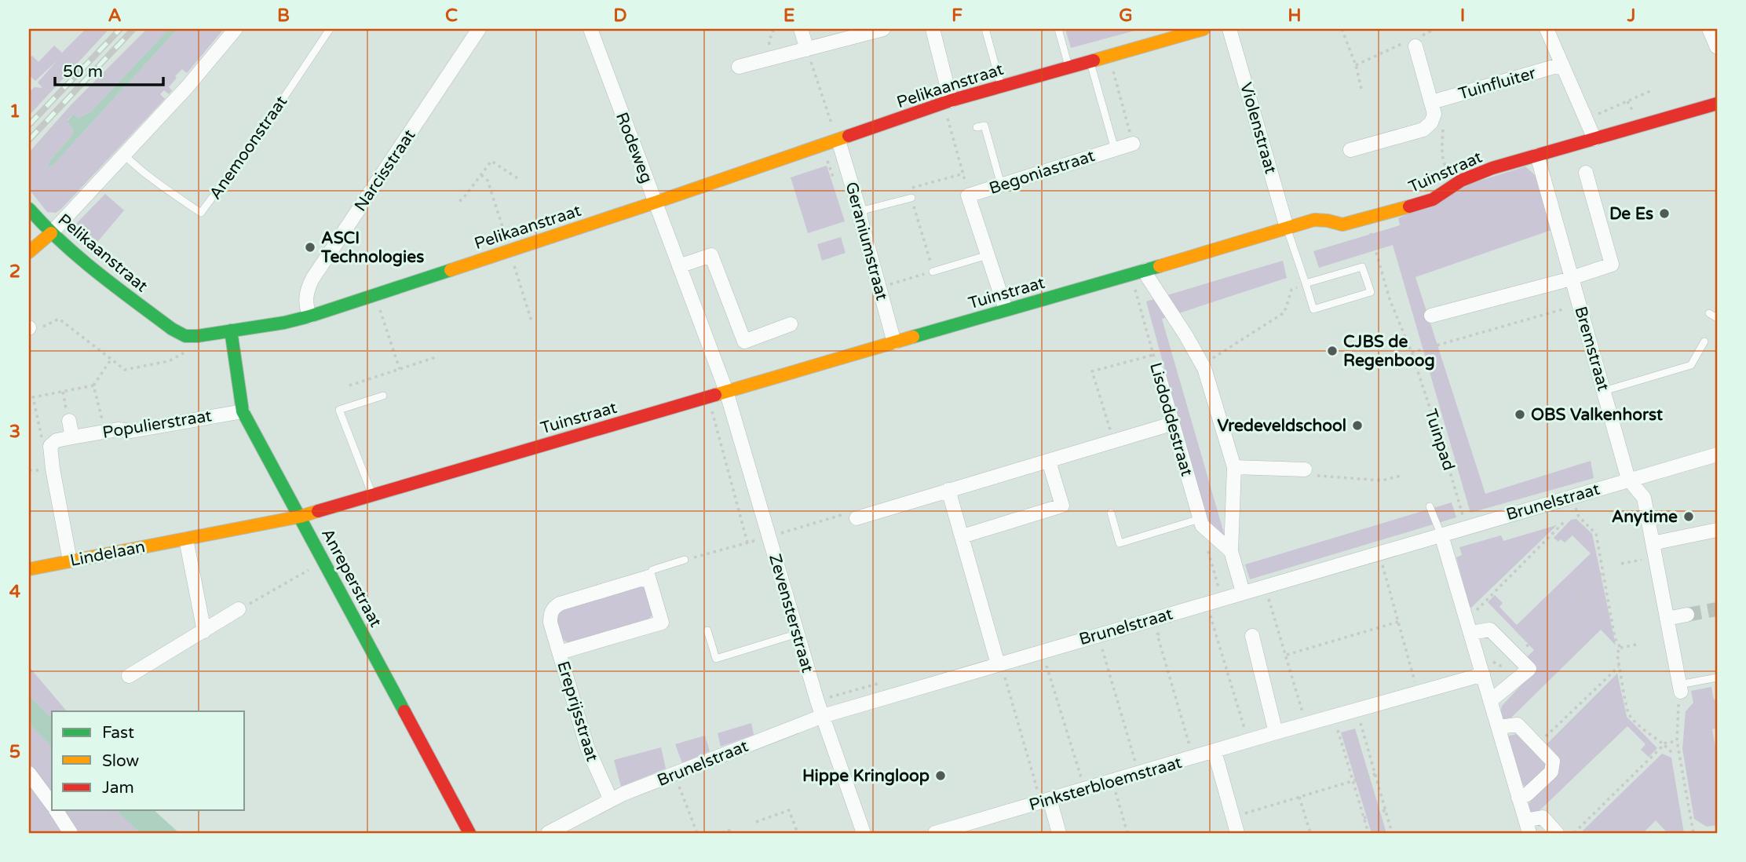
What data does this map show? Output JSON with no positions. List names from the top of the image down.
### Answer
{
  "streets": {
    "street": [
      "Tuinfluiter",
      "Pelikaanstraat",
      "Violenstraat",
      "Rodeweg",
      "Narcisstraat",
      "Begoniastraat",
      "Tuinstraat",
      "Geraniumstraat",
      "Bremstraat",
      "Lisdoddestraat",
      "Populierstraat",
      "Brunelstraat",
      "Lindelaan",
      "Anreperstraat",
      "Zevensterstraat",
      "Ereprijsstraat",
      "Pinksterbloemstraat"
    ],
    "lane": ["Anemoonstraat"],
    "path": ["Tuinpad"]
  },
  "crossings": [
    ["Pelikaanstraat", "Rodeweg"],
    ["Pelikaanstraat", "Narcisstraat"],
    ["Pelikaanstraat", "Begoniastraat"],
    ["Pelikaanstraat", "Geraniumstraat"],
    ["Pelikaanstraat", "Anreperstraat"],
    ["Violenstraat", "Tuinstraat"],
    ["Rodeweg", "Tuinstraat"],
    ["Rodeweg", "Zevensterstraat"],
    ["Begoniastraat", "Tuinstraat"],
    ["Tuinstraat", "Geraniumstraat"],
    ["Tuinstraat", "Bremstraat"],
    ["Tuinstraat", "Lisdoddestraat"],
    ["Tuinstraat", "Tuinpad"],
    ["Tuinstraat", "Lindelaan"],
    ["Tuinstraat", "Anreperstraat"],
    ["Tuinstraat", "Zevensterstraat"],
    ["Bremstraat", "Brunelstraat"],
    ["Populierstraat", "Lindelaan"],
    ["Populierstraat", "Anreperstraat"],
    ["Tuinpad", "Brunelstraat"],
    ["Brunelstraat", "Zevensterstraat"],
    ["Brunelstraat", "Ereprijsstraat"],
    ["Lindelaan", "Anreperstraat"]
  ],
  "places": [
    "De Es",
    "ASCI Technologies",
    "CJBS de Regenboog",
    "OBS Valkenhorst",
    "Vredeveldschool",
    "Anytime",
    "Hippe Kringloop"
  ],
  "legend": ["Fast", "Slow", "Jam"],
  "scale_bar": "50 m",
  "grid": {
    "columns": [
      "A",
      "B",
      "C",
      "D",
      "E",
      "F",
      "G",
      "H",
      "I",
      "J"
    ],
    "rows": [
      "1",
      "2",
      "3",
      "4",
      "5"
    ]
  }
}
